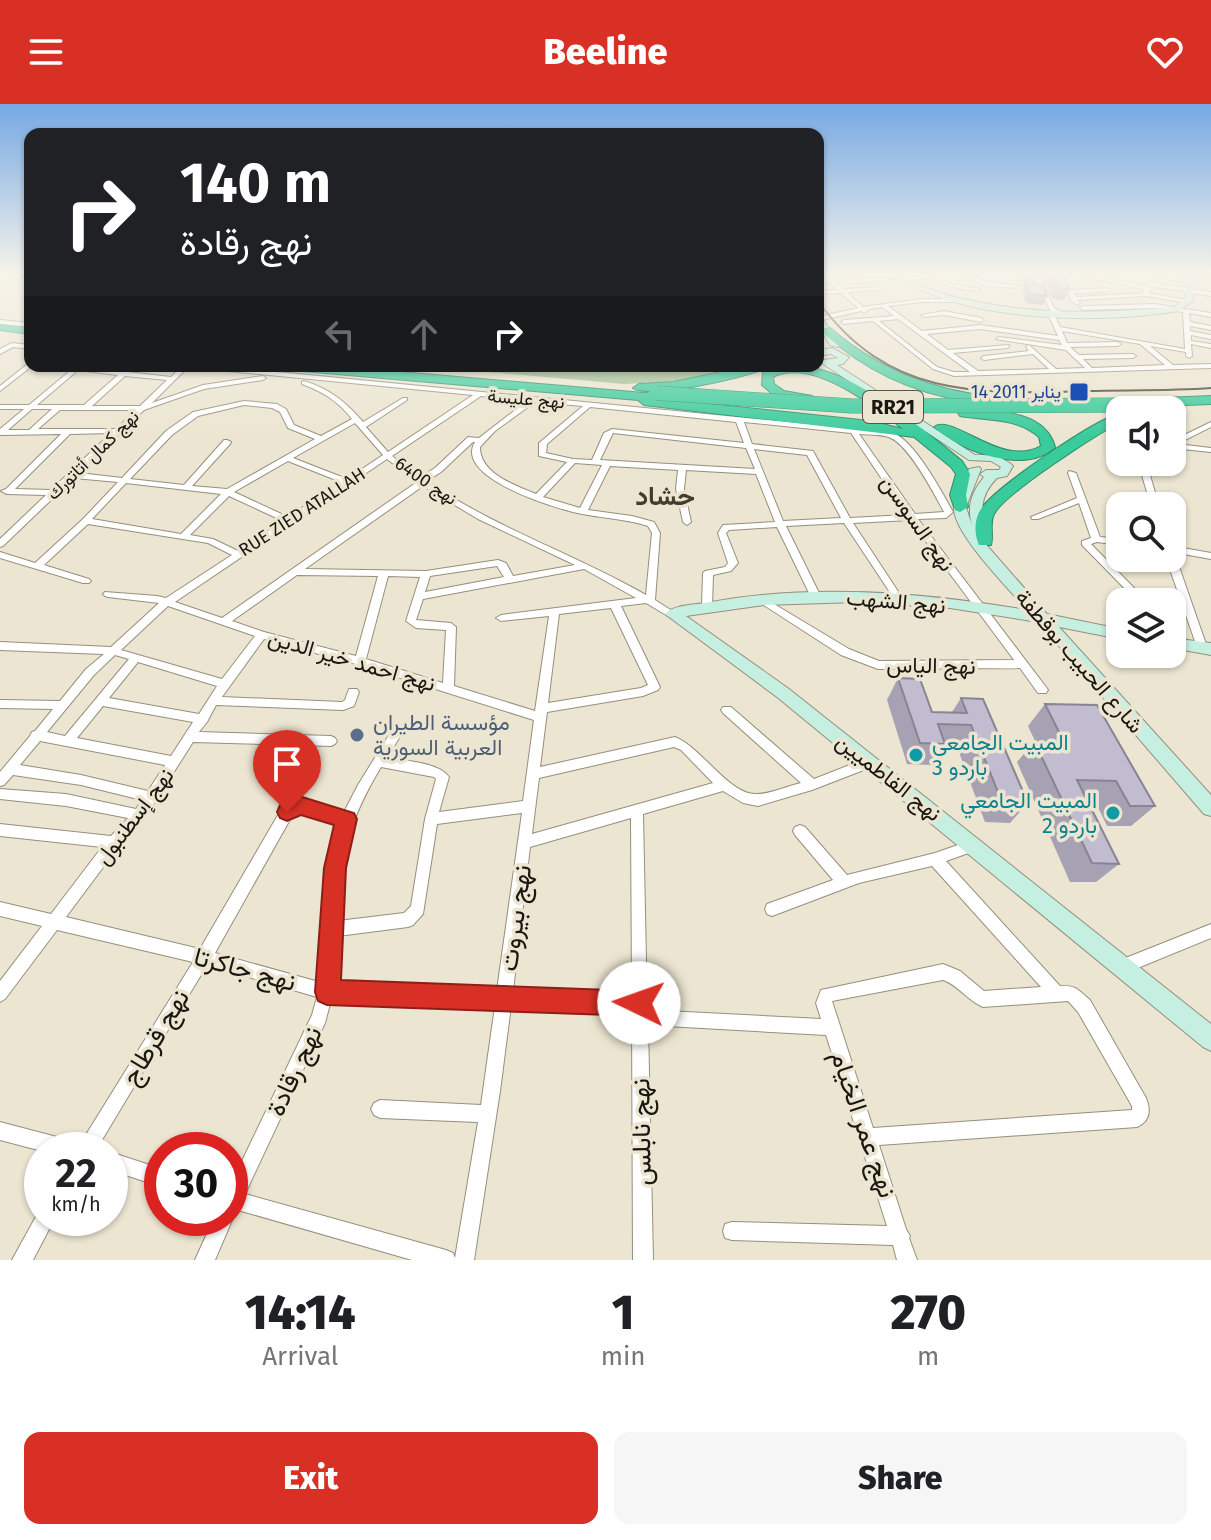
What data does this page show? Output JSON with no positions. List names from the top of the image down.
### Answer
{
  "streets": {
    "highway": ["RR21"],
    "main road": ["نهج الشهب", "شارع الحبيب بوقطفة", "نهج الفاطميين"],
    "street": [
      "نهج عليسة",
      "نهج كمال أتاتورك",
      "نهج 6400",
      "RUE ZIED ATALLAH",
      "نهج السوسن",
      "نهج احمد خير الدين",
      "نهج الياس",
      "نهج إسطنبول",
      "نهج بيروت",
      "نهج جاكرتا",
      "نهج قرطاج",
      "نهج رقادة",
      "نهج عمر الخيام",
      "نهج نابلس"
    ]
  },
  "crossings": [
    ["نهج عليسة", "RR21"],
    ["نهج عليسة", "نهج 6400"],
    ["نهج عليسة", "RUE ZIED ATALLAH"],
    ["نهج عليسة", "نهج السوسن"],
    ["RR21", "نهج 6400"],
    ["نهج كمال أتاتورك", "نهج 6400"],
    ["نهج 6400", "RUE ZIED ATALLAH"],
    ["نهج 6400", "نهج الشهب"],
    ["نهج 6400", "نهج الفاطميين"],
    ["RUE ZIED ATALLAH", "نهج احمد خير الدين"],
    ["نهج السوسن", "نهج الشهب"],
    ["نهج السوسن", "نهج الياس"],
    ["نهج الشهب", "شارع الحبيب بوقطفة"],
    ["نهج الشهب", "نهج الياس"],
    ["نهج الشهب", "نهج الفاطميين"],
    ["نهج احمد خير الدين", "نهج إسطنبول"],
    ["نهج احمد خير الدين", "نهج بيروت"],
    ["نهج إسطنبول", "نهج جاكرتا"],
    ["نهج بيروت", "نهج جاكرتا"],
    ["نهج جاكرتا", "نهج قرطاج"],
    ["نهج جاكرتا", "نهج رقادة"],
    ["نهج جاكرتا", "نهج عمر الخيام"],
    ["نهج جاكرتا", "نهج نابلس"],
    ["نهج قرطاج", "نهج رقادة"]
  ],
  "districts": ["حشاد"],
  "places": {
    "transit": ["14 يناير 2011"],
    "other": ["مؤسسة الطيران العربية السورية", "المبيت الجامعي باردو 3", "المبيت الجامعي باردو 2"]
  },
  "page": {
    "header": "Beeline",
    "turn": ["140 m", "نهج رقادة"],
    "speed": "22 km/h",
    "limit": "30",
    "eta": [
      "14:14",
      "Arrival",
      "1",
      "min",
      "270",
      "m"
    ],
    "buttons": ["Exit", "Share"]
  }
}
